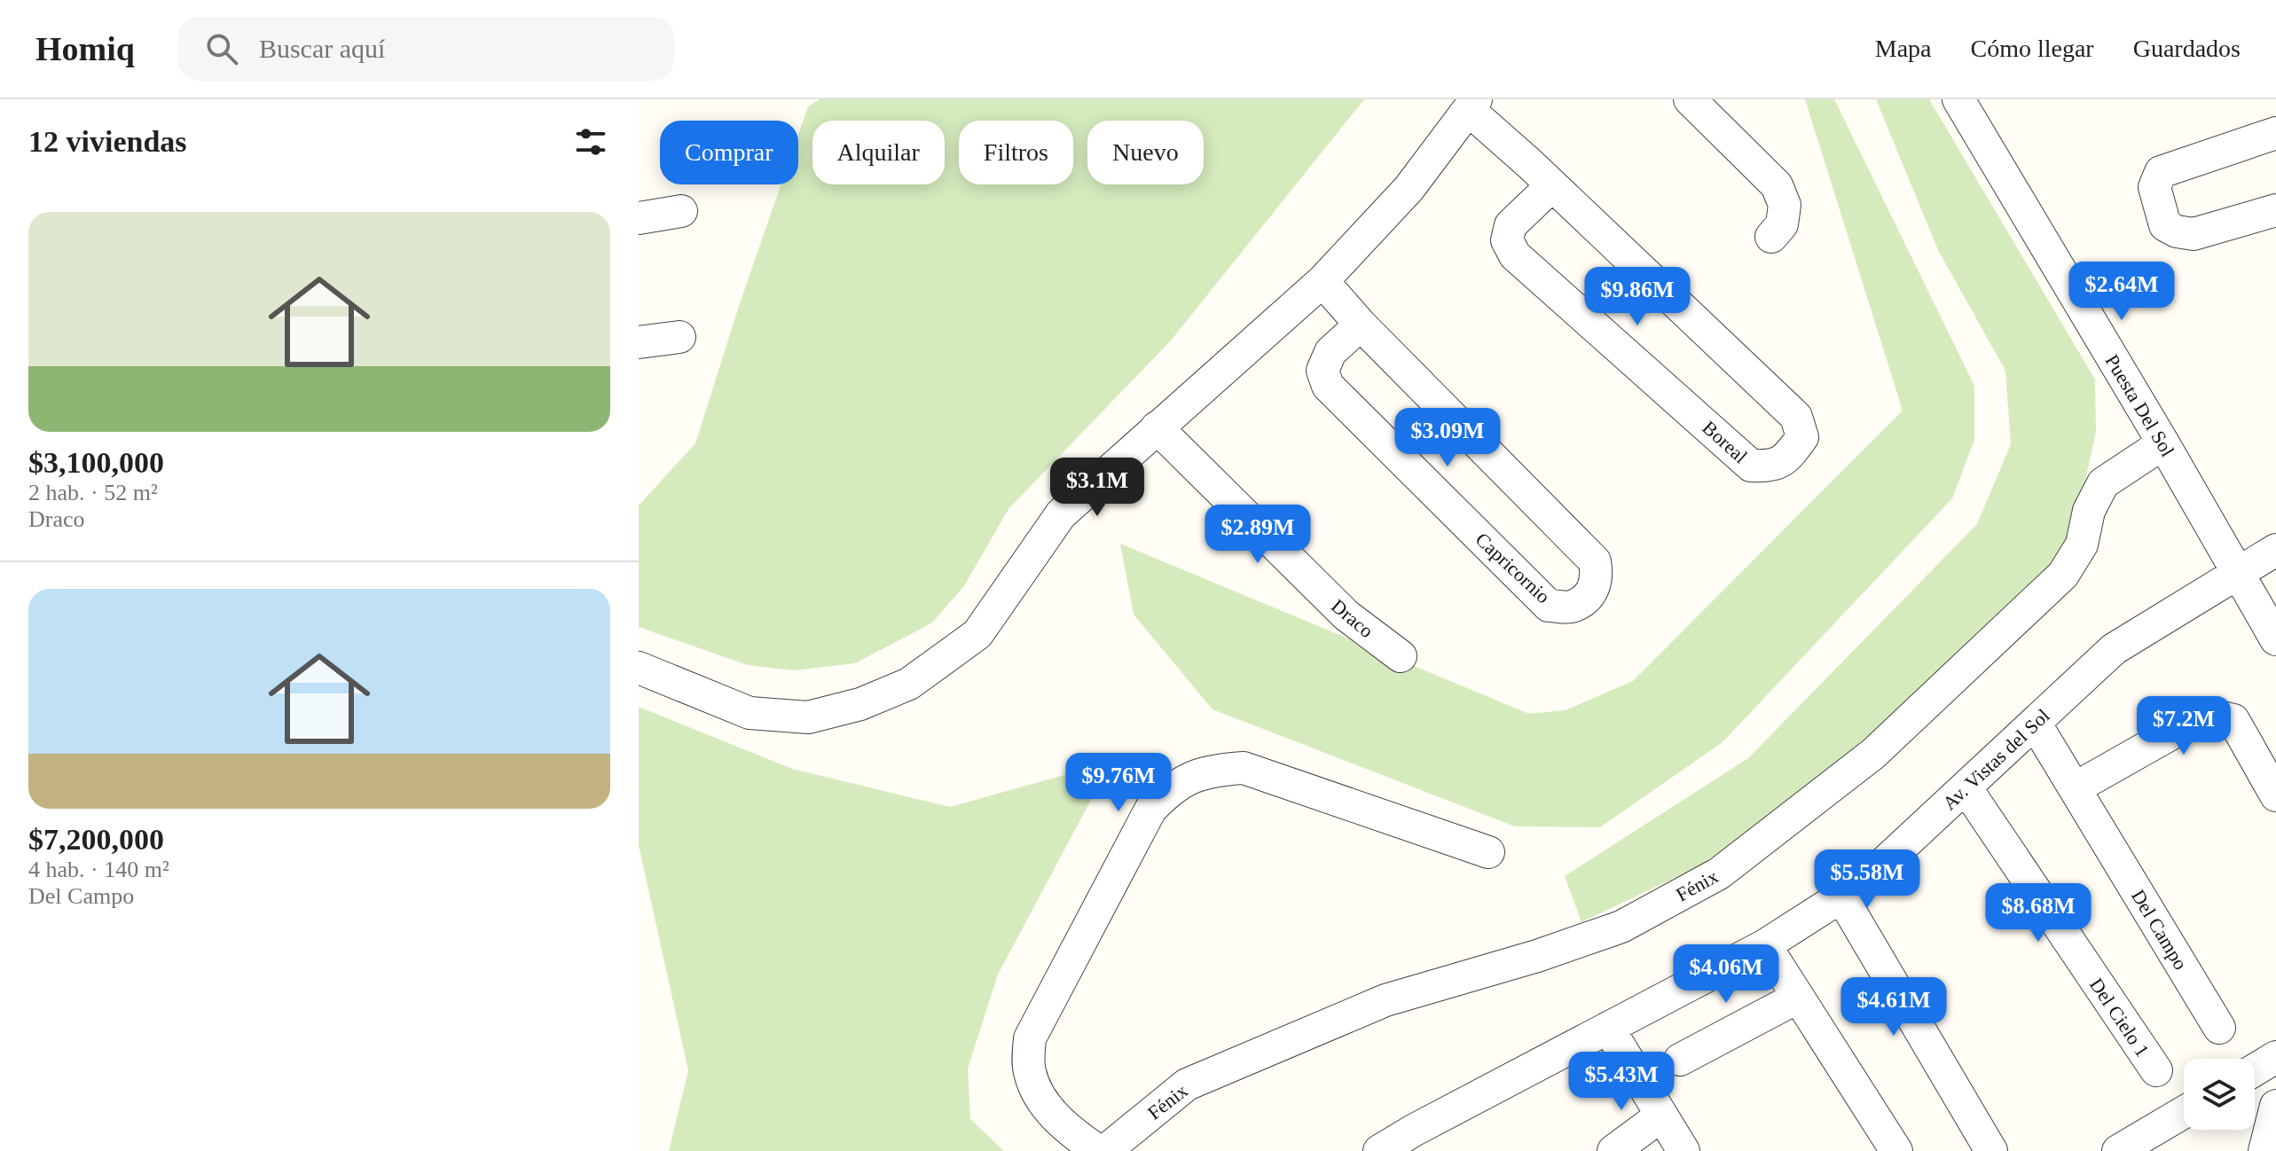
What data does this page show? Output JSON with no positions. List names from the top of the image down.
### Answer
{
  "streets": {
    "street": [
      "Puesta Del Sol",
      "Boreal",
      "Capricornio",
      "Draco",
      "Av. Vistas del Sol",
      "Fénix",
      "Del Campo",
      "Del Cielo 1"
    ]
  },
  "crossings": [
    ["Puesta Del Sol", "Av. Vistas del Sol"],
    ["Puesta Del Sol", "Fénix"],
    ["Av. Vistas del Sol", "Del Campo"],
    ["Av. Vistas del Sol", "Del Cielo 1"]
  ],
  "page": {
    "header": "Homiq",
    "search": "Buscar aquí",
    "nav": ["Mapa", "Cómo llegar", "Guardados"],
    "heading": "12 viviendas",
    "chip": [
      "Comprar",
      "Alquilar",
      "Filtros",
      "Nuevo"
    ],
    "list": [
      {
        "name": "$3,100,000",
        "note": "2 hab. · 52 m² · Draco"
      },
      {
        "name": "$7,200,000",
        "note": "4 hab. · 140 m² · Del Campo"
      }
    ],
    "price": [
      "$2.64M",
      "$9.86M",
      "$3.09M",
      "$3.1M",
      "$2.89M",
      "$7.2M",
      "$9.76M",
      "$5.58M",
      "$8.68M",
      "$4.06M",
      "$4.61M",
      "$5.43M"
    ]
  }
}
